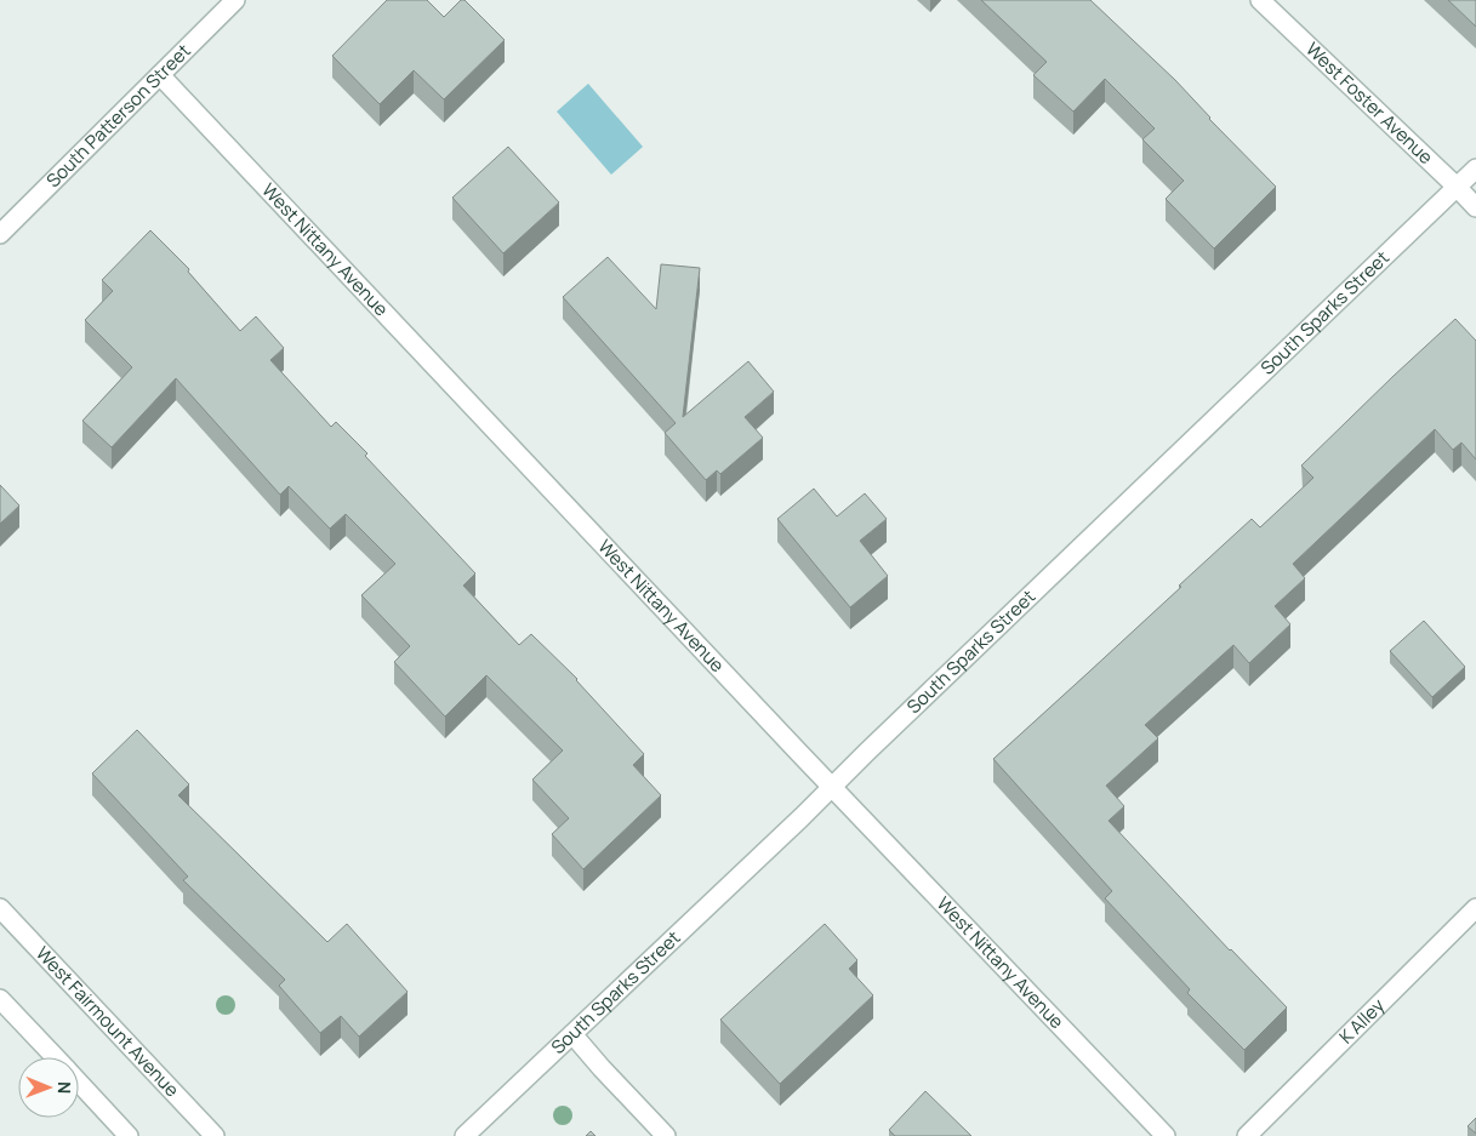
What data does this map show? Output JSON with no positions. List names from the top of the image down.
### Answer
{
  "streets": {
    "street": [
      "West Foster Avenue",
      "South Patterson Street",
      "West Nittany Avenue",
      "South Sparks Street",
      "West Fairmount Avenue",
      "K Alley"
    ]
  },
  "crossings": [
    ["West Foster Avenue", "South Sparks Street"],
    ["South Patterson Street", "West Nittany Avenue"],
    ["West Nittany Avenue", "South Sparks Street"]
  ],
  "north": "right"
}
